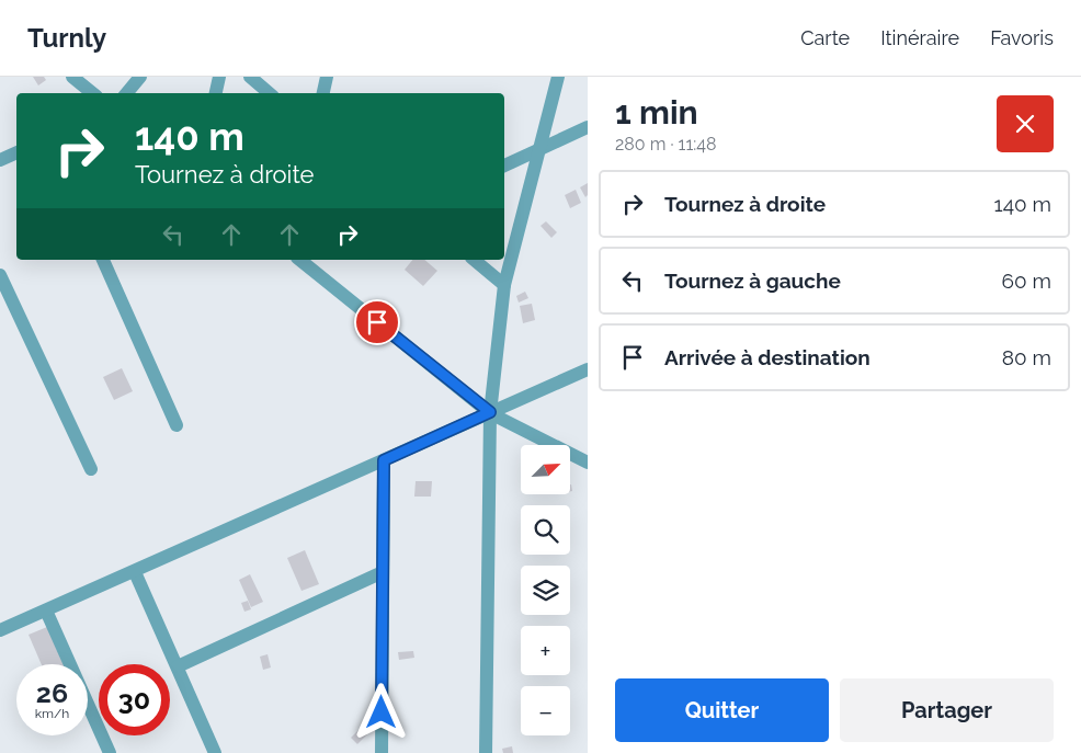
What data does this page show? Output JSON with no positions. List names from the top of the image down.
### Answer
{
  "north": "top right",
  "page": {
    "header": "Turnly",
    "nav": ["Carte", "Itinéraire", "Favoris"],
    "heading": ["1 min", "280 m · 11:48"],
    "turn": ["140 m", "Tournez à droite"],
    "list": [
      {
        "name": "Tournez à droite",
        "value": "140 m"
      },
      {
        "name": "Tournez à gauche",
        "value": "60 m"
      },
      {
        "name": "Arrivée à destination",
        "value": "80 m"
      }
    ],
    "map_buttons": ["+", "−"],
    "speed": "26 km/h",
    "limit": "30",
    "buttons": ["Quitter", "Partager"]
  }
}
